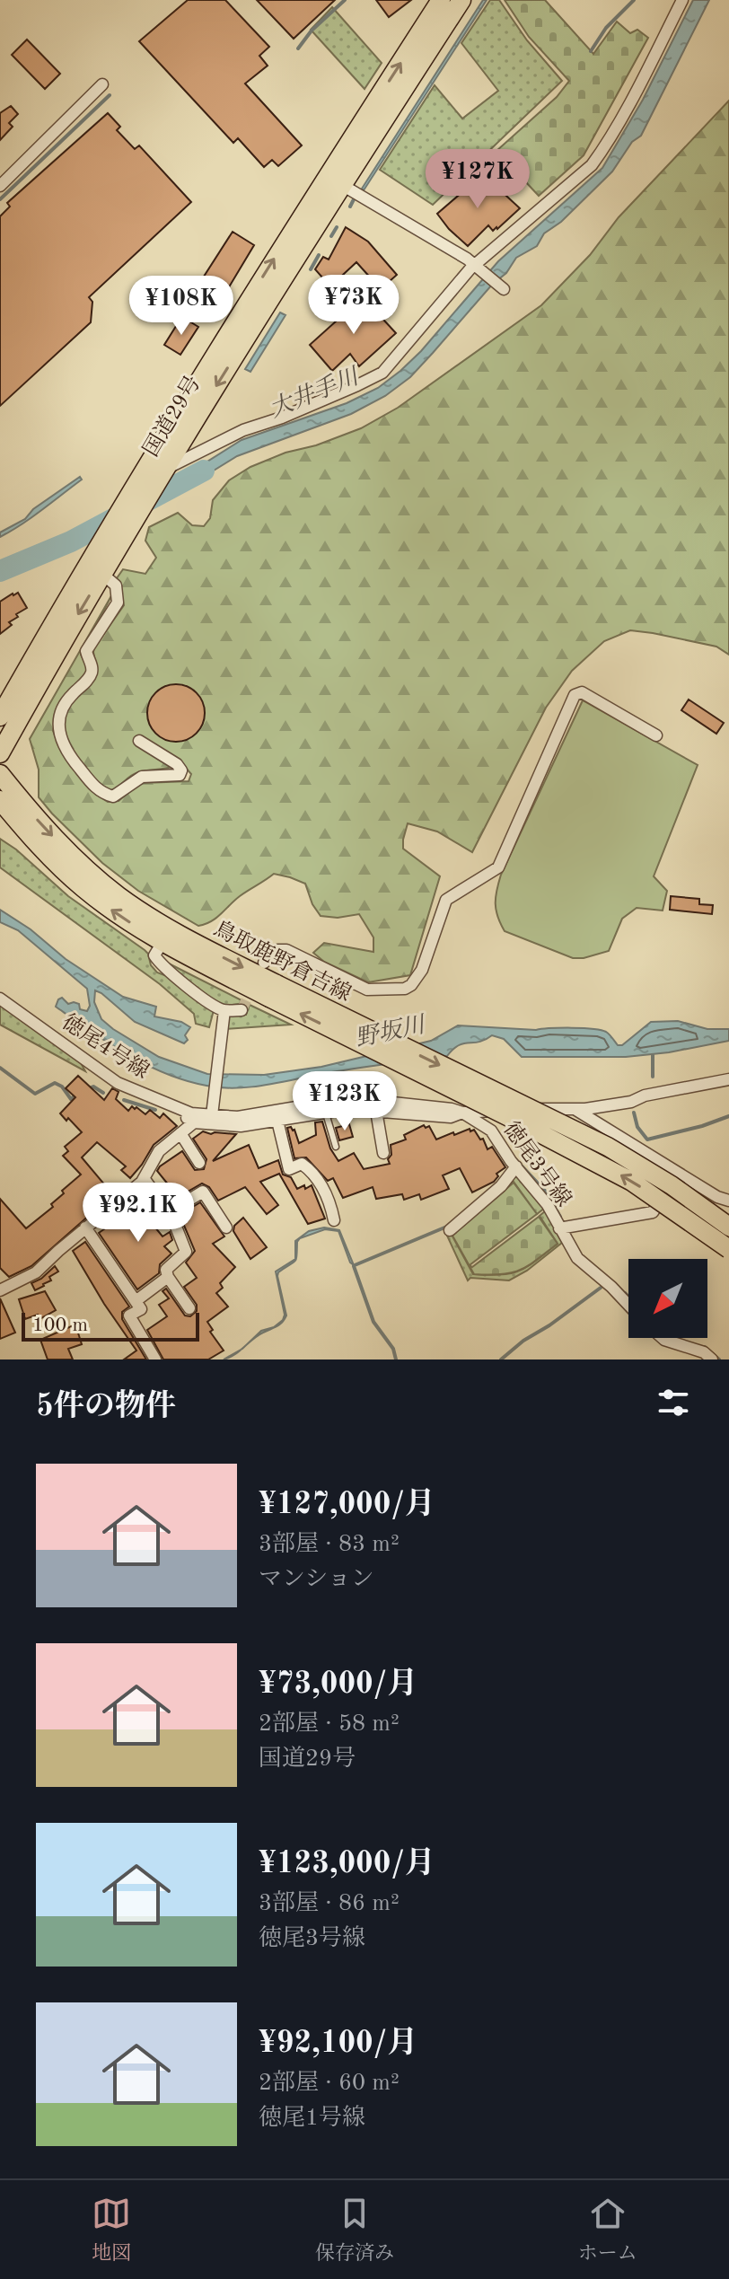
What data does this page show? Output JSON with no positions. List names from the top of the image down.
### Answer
{
  "streets": {
    "main road": ["国道29号", "鳥取鹿野倉吉線"],
    "street": ["徳尾4号線", "徳尾3号線"]
  },
  "crossings": [
    ["徳尾4号線", "徳尾3号線"]
  ],
  "water": ["大井手川", "野坂川"],
  "scale_bar": "100 m",
  "north": "bottom left",
  "page": {
    "price": [
      "¥127K",
      "¥73K",
      "¥108K",
      "¥123K",
      "¥92.1K"
    ],
    "scale": "100 m",
    "heading": "5件の物件",
    "list": [
      {
        "name": "¥127,000/月",
        "note": "3部屋 · 83 m² · マンション"
      },
      {
        "name": "¥73,000/月",
        "note": "2部屋 · 58 m² · 国道29号"
      },
      {
        "name": "¥123,000/月",
        "note": "3部屋 · 86 m² · 徳尾3号線"
      },
      {
        "name": "¥92,100/月",
        "note": "2部屋 · 60 m² · 徳尾1号線"
      }
    ],
    "tabs": ["地図", "保存済み", "ホーム"]
  }
}
